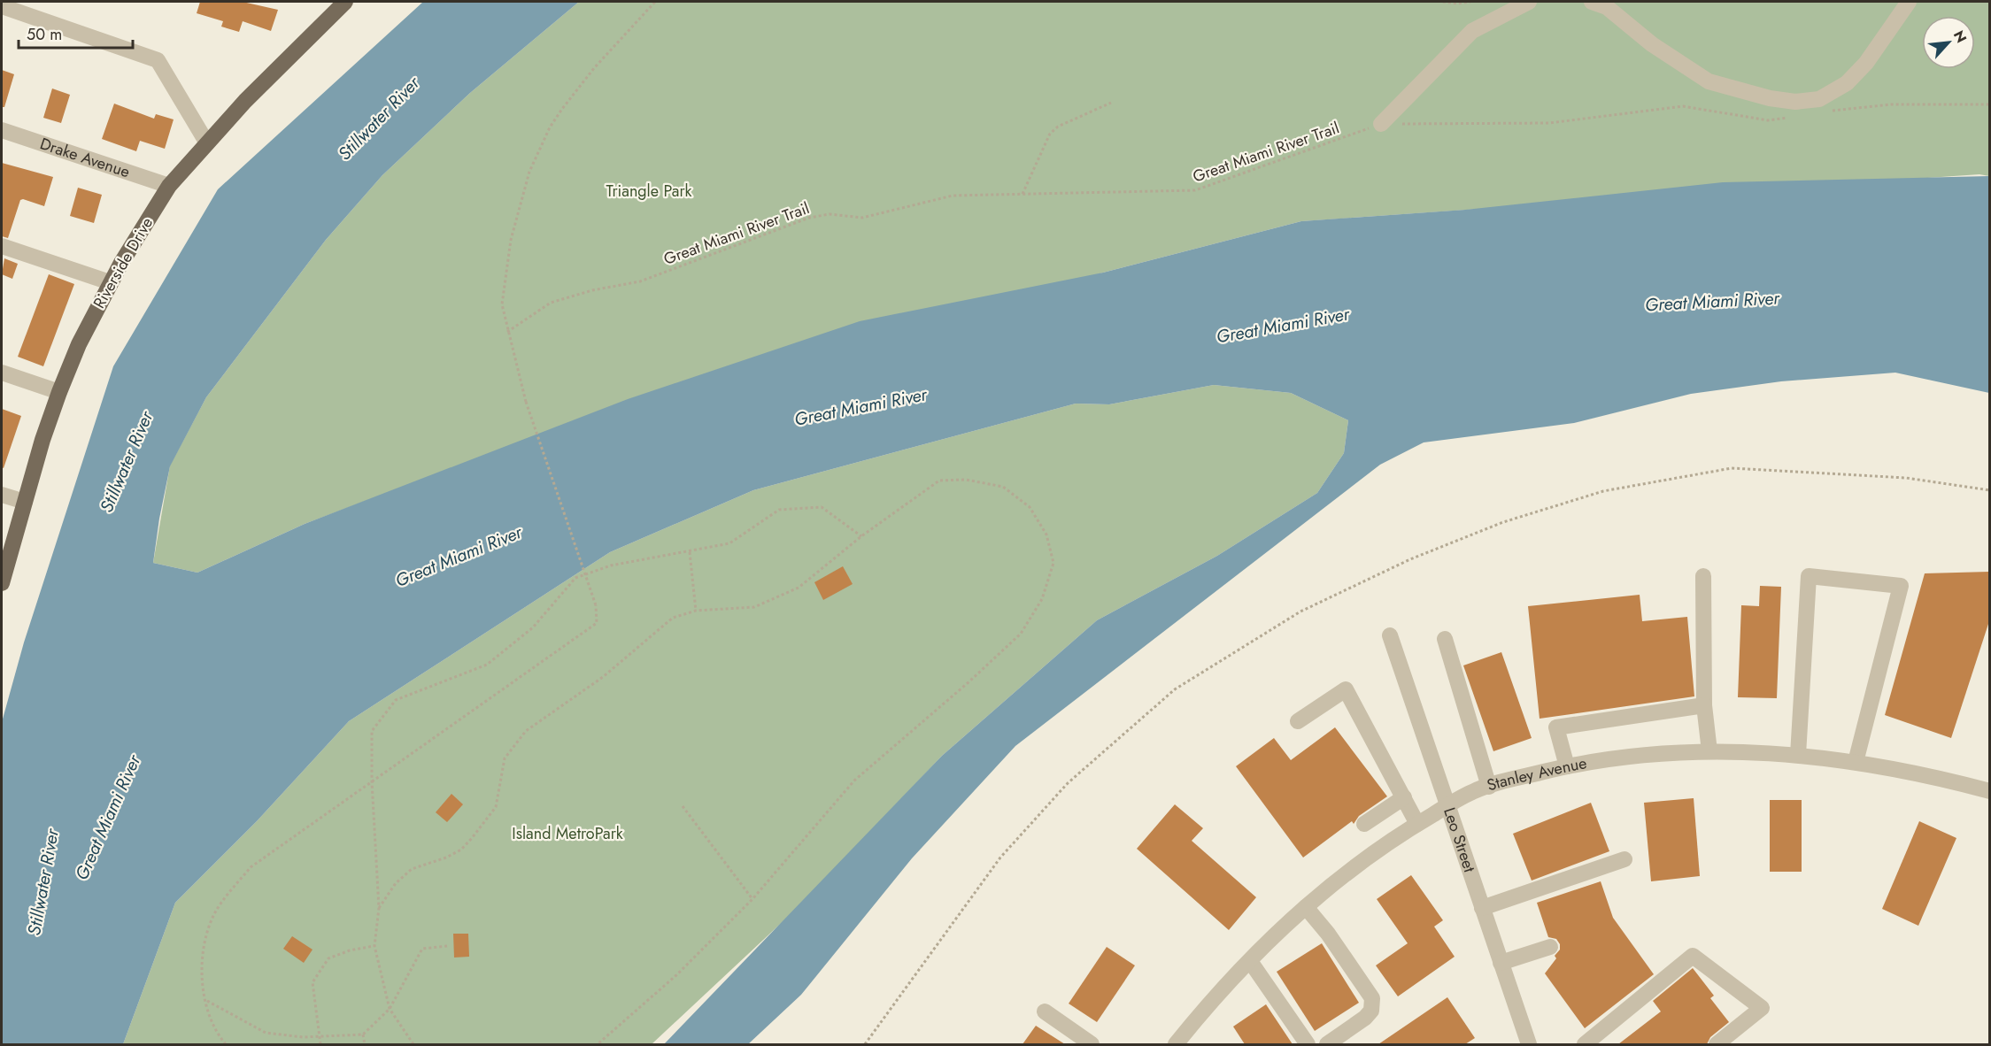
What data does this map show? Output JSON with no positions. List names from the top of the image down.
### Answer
{
  "streets": {
    "main road": ["Riverside Drive"],
    "street": ["Drake Avenue", "Stanley Avenue", "Leo Street"],
    "path": ["Great Miami River Trail"]
  },
  "crossings": [
    ["Drake Avenue", "Riverside Drive"],
    ["Stanley Avenue", "Leo Street"]
  ],
  "water": ["Stillwater River", "Great Miami River"],
  "parks": ["Triangle Park", "Island MetroPark"],
  "scale_bar": "50 m",
  "north": "top right"
}
